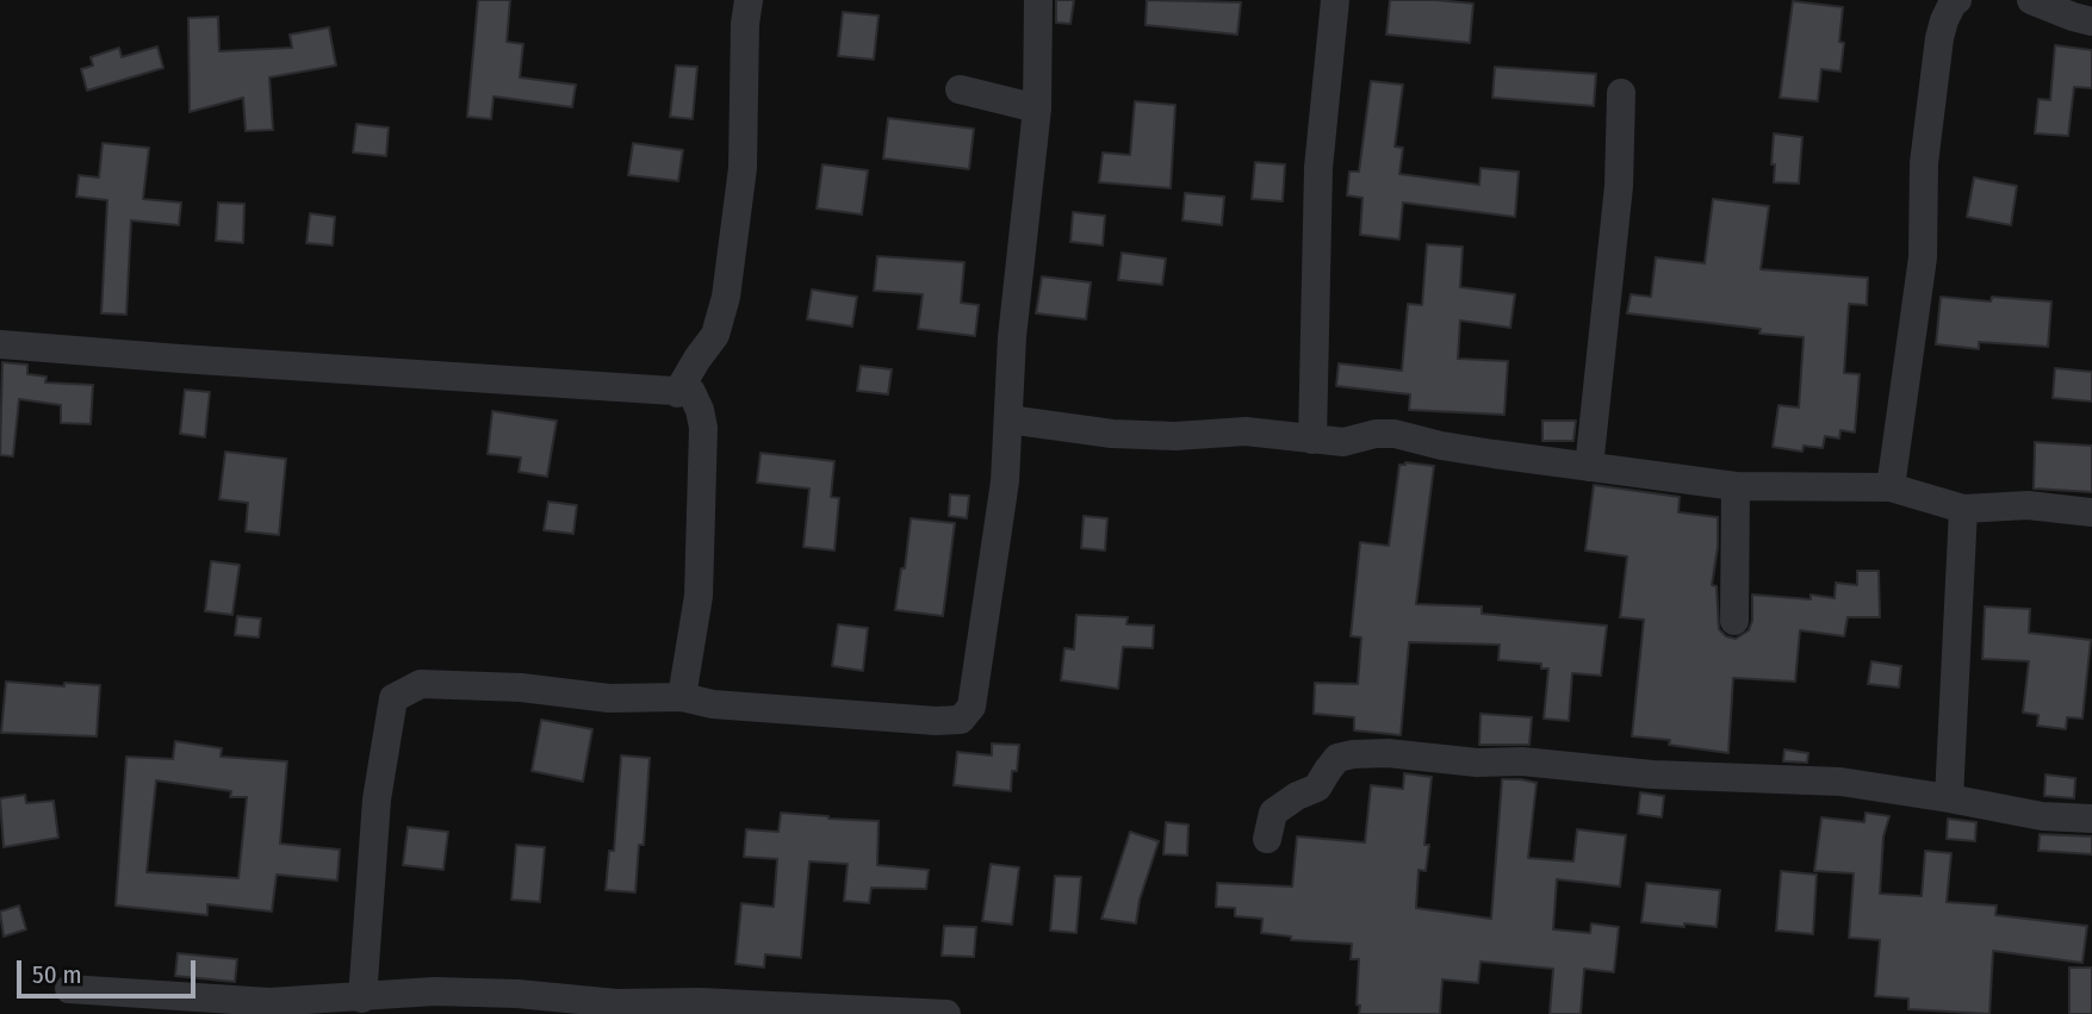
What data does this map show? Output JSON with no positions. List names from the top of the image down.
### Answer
{
  "scale_bar": "50 m"
}
